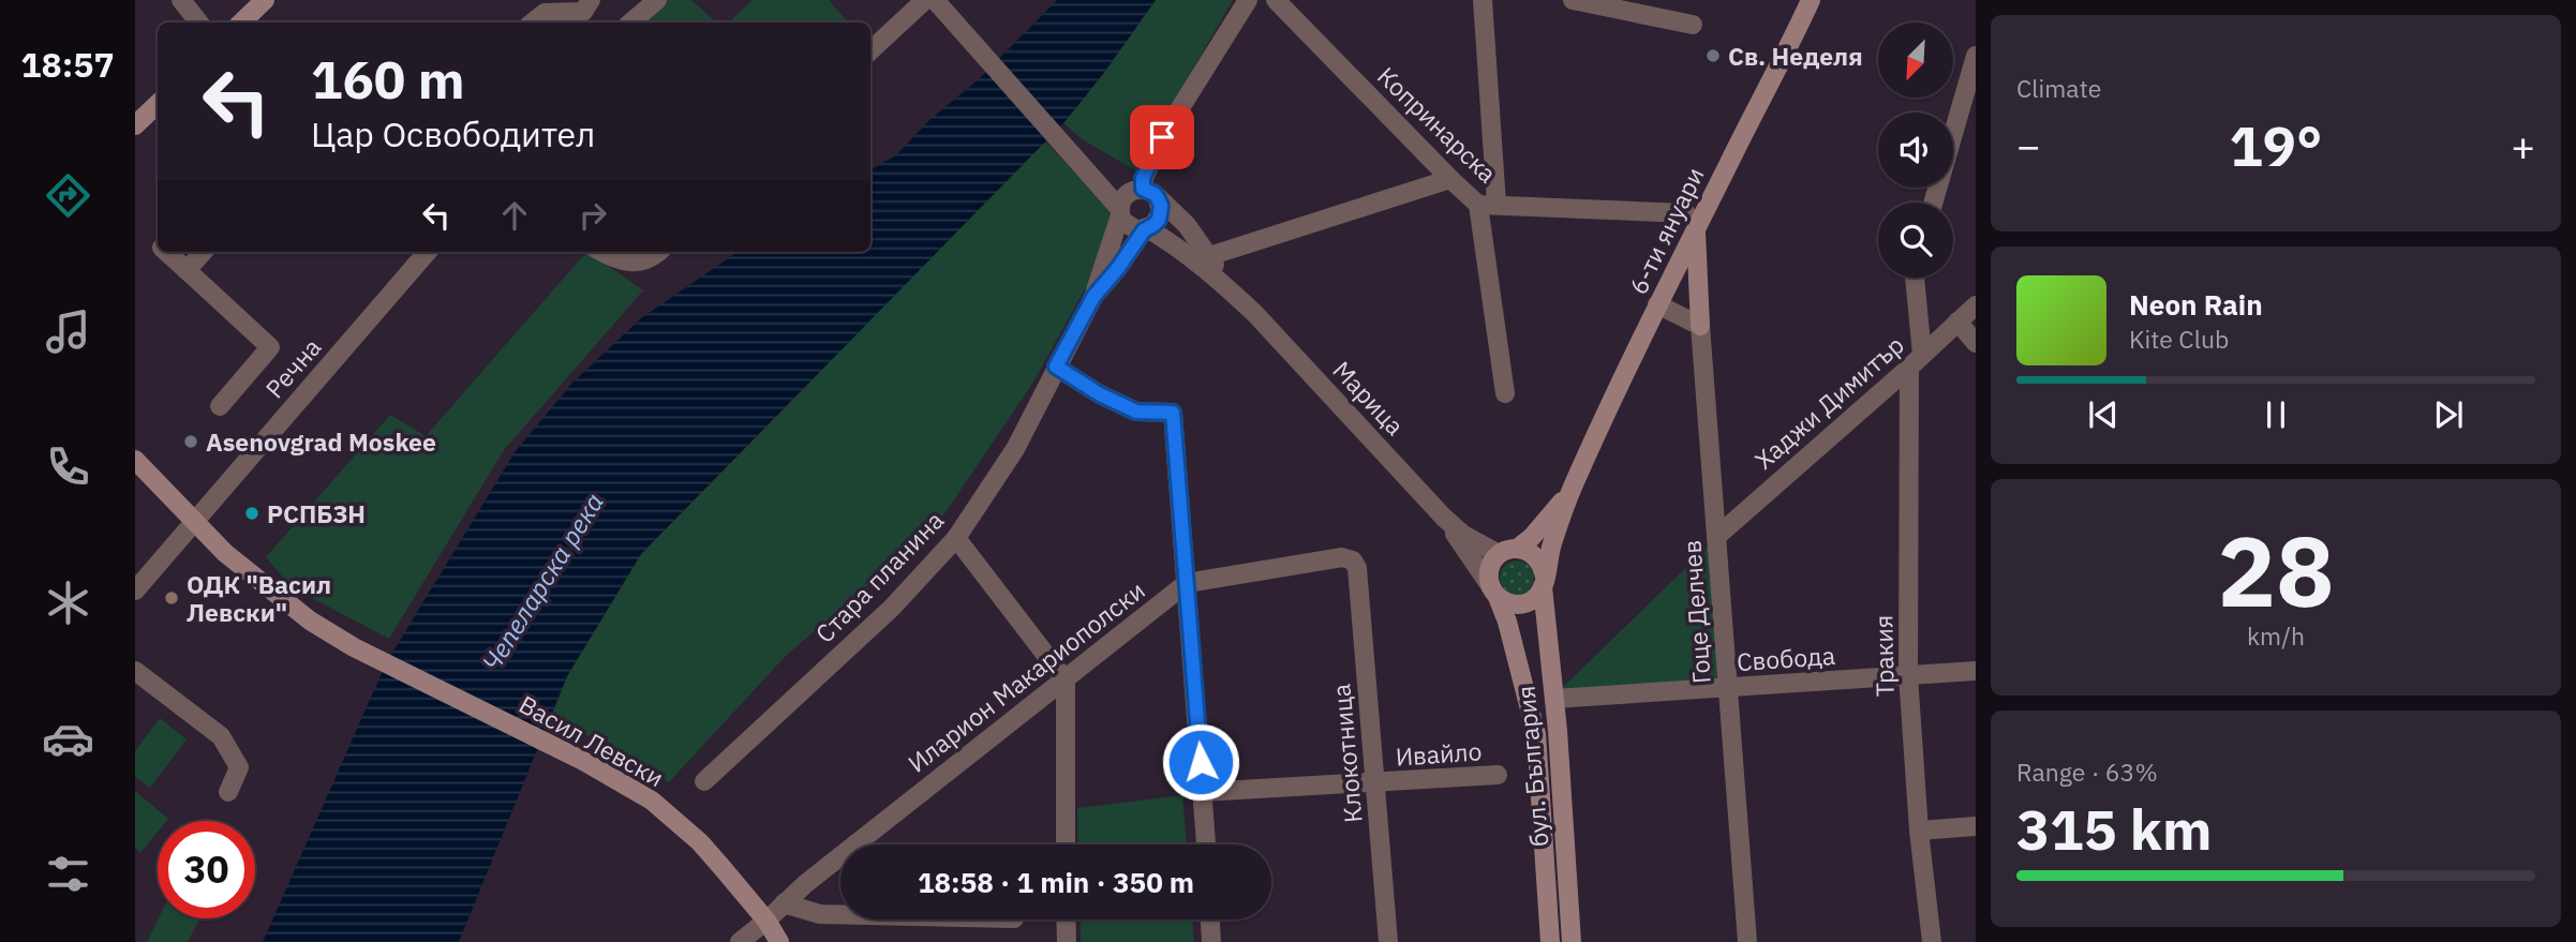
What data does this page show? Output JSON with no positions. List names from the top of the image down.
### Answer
{
  "streets": {
    "main road": ["6-ти януари", "Васил Левски", "бул. България"],
    "street": [
      "Копринарска",
      "Речна",
      "Марица",
      "Хаджи Димитър",
      "Стара планина",
      "Гоце Делчев",
      "Тракия",
      "Свобода",
      "Иларион Макариополски",
      "Клокотница",
      "Ивайло"
    ]
  },
  "crossings": [
    ["Копринарска", "6-ти януари"],
    ["Речна", "Васил Левски"],
    ["Хаджи Димитър", "Гоце Делчев"],
    ["Хаджи Димитър", "Тракия"],
    ["Гоце Делчев", "Свобода"],
    ["Тракия", "Свобода"],
    ["Свобода", "бул. България"],
    ["Иларион Макариополски", "Васил Левски"],
    ["Иларион Макариополски", "Клокотница"],
    ["Клокотница", "Ивайло"]
  ],
  "water": ["Чепеларска река"],
  "places": [
    "Св. Неделя",
    "Asenovgrad Moskee",
    "РСПБЗН",
    "ОДК \"Васил Левски\""
  ],
  "north": "bottom left",
  "page": {
    "tabs": "18:57",
    "tile": [
      "Climate",
      ["28", "km/h"],
      ["Range · 63%", "315 km"]
    ],
    "turn": ["160 m", "Цар Освободител"],
    "heat": ["−", "19°", "+"],
    "song": ["Neon Rain", "Kite Club"],
    "limit": "30",
    "trip": "18:58 · 1 min · 350 m"
  }
}
